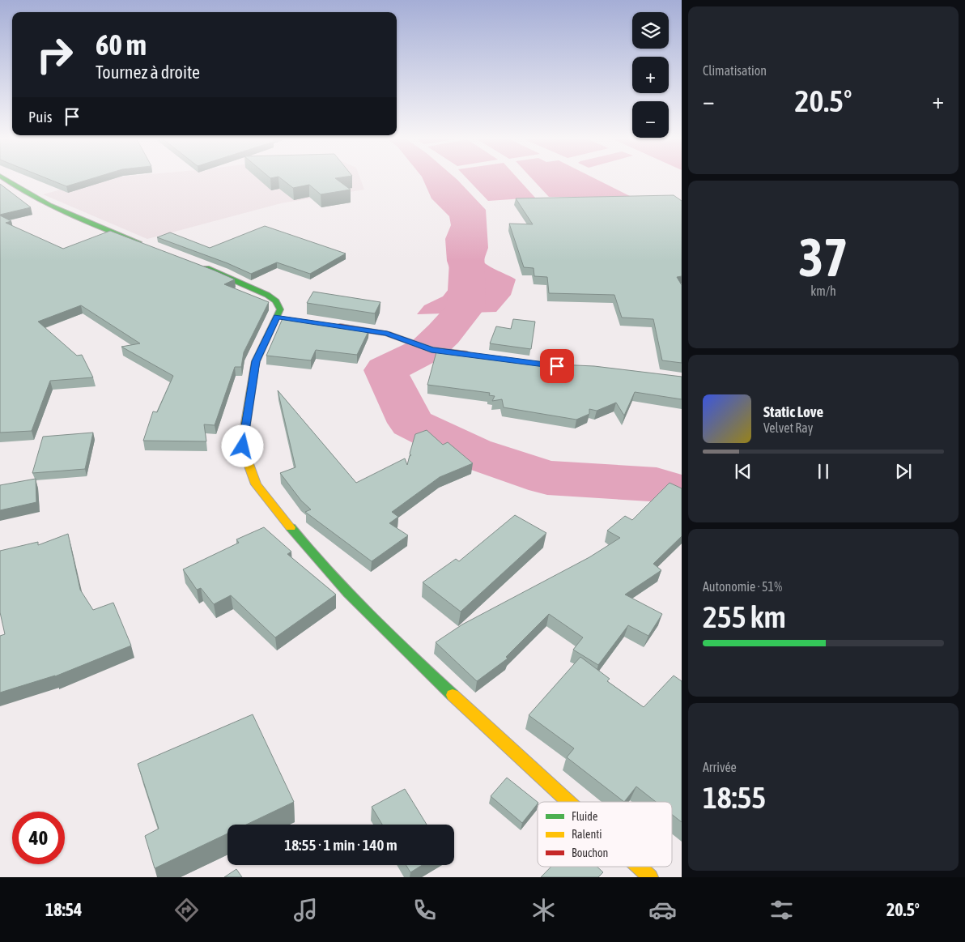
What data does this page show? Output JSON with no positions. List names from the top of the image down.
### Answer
{
  "legend": ["Fluide", "Ralenti", "Bouchon"],
  "page": {
    "tile": [
      "Climatisation",
      ["37", "km/h"],
      ["Autonomie · 51%", "255 km"],
      ["Arrivée", "18:55"]
    ],
    "map_buttons": ["+", "−"],
    "turn": ["60 m", "Tournez à droite"],
    "heat": ["−", "20.5°", "+"],
    "then": "Puis",
    "song": ["Static Love", "Velvet Ray"],
    "limit": "40",
    "trip": "18:55 · 1 min · 140 m",
    "tabs": ["18:54", "20.5°"]
  }
}
